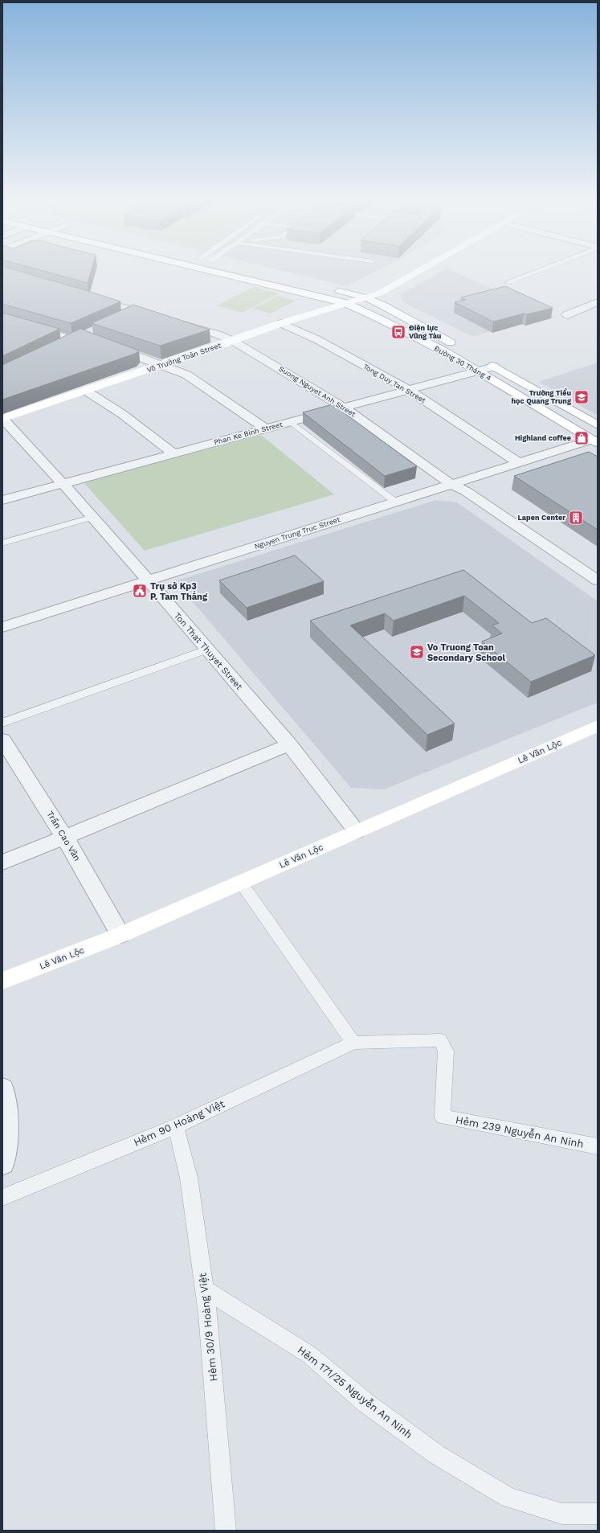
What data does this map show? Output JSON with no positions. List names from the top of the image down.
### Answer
{
  "streets": {
    "main road": ["Võ Trường Toản Street", "Đường 30 Tháng 4", "Lê Văn Lộc"],
    "street": [
      "Tong Duy Tan Street",
      "Suong Nguyet Anh Street",
      "Phan Ke Binh Street",
      "Nguyen Trung Truc Street",
      "Ton That Thuyet Street",
      "Trần Cao Vân"
    ],
    "lane": [
      "Hẻm 90 Hoàng Việt",
      "Hẻm 239 Nguyễn An Ninh",
      "Hẻm 30/9 Hoàng Việt",
      "Hẻm 171/25 Nguyễn An Ninh"
    ]
  },
  "crossings": [
    ["Võ Trường Toản Street", "Đường 30 Tháng 4"],
    ["Võ Trường Toản Street", "Tong Duy Tan Street"],
    ["Võ Trường Toản Street", "Suong Nguyet Anh Street"],
    ["Võ Trường Toản Street", "Ton That Thuyet Street"],
    ["Đường 30 Tháng 4", "Phan Ke Binh Street"],
    ["Đường 30 Tháng 4", "Nguyen Trung Truc Street"],
    ["Tong Duy Tan Street", "Phan Ke Binh Street"],
    ["Tong Duy Tan Street", "Nguyen Trung Truc Street"],
    ["Suong Nguyet Anh Street", "Phan Ke Binh Street"],
    ["Suong Nguyet Anh Street", "Nguyen Trung Truc Street"],
    ["Phan Ke Binh Street", "Ton That Thuyet Street"],
    ["Nguyen Trung Truc Street", "Ton That Thuyet Street"],
    ["Ton That Thuyet Street", "Lê Văn Lộc"],
    ["Lê Văn Lộc", "Trần Cao Vân"],
    ["Hẻm 90 Hoàng Việt", "Hẻm 239 Nguyễn An Ninh"],
    ["Hẻm 90 Hoàng Việt", "Hẻm 30/9 Hoàng Việt"],
    ["Hẻm 30/9 Hoàng Việt", "Hẻm 171/25 Nguyễn An Ninh"]
  ],
  "places": {
    "bus stop": ["Điện lực Vũng Tàu"],
    "school or university": ["Trường Tiểu học Quang Trung", "Vo Truong Toan Secondary School"],
    "shop": ["Highland coffee"],
    "building": ["Lapen Center"],
    "public building": ["Trụ sở Kp3 P. Tam Thắng"]
  }
}
